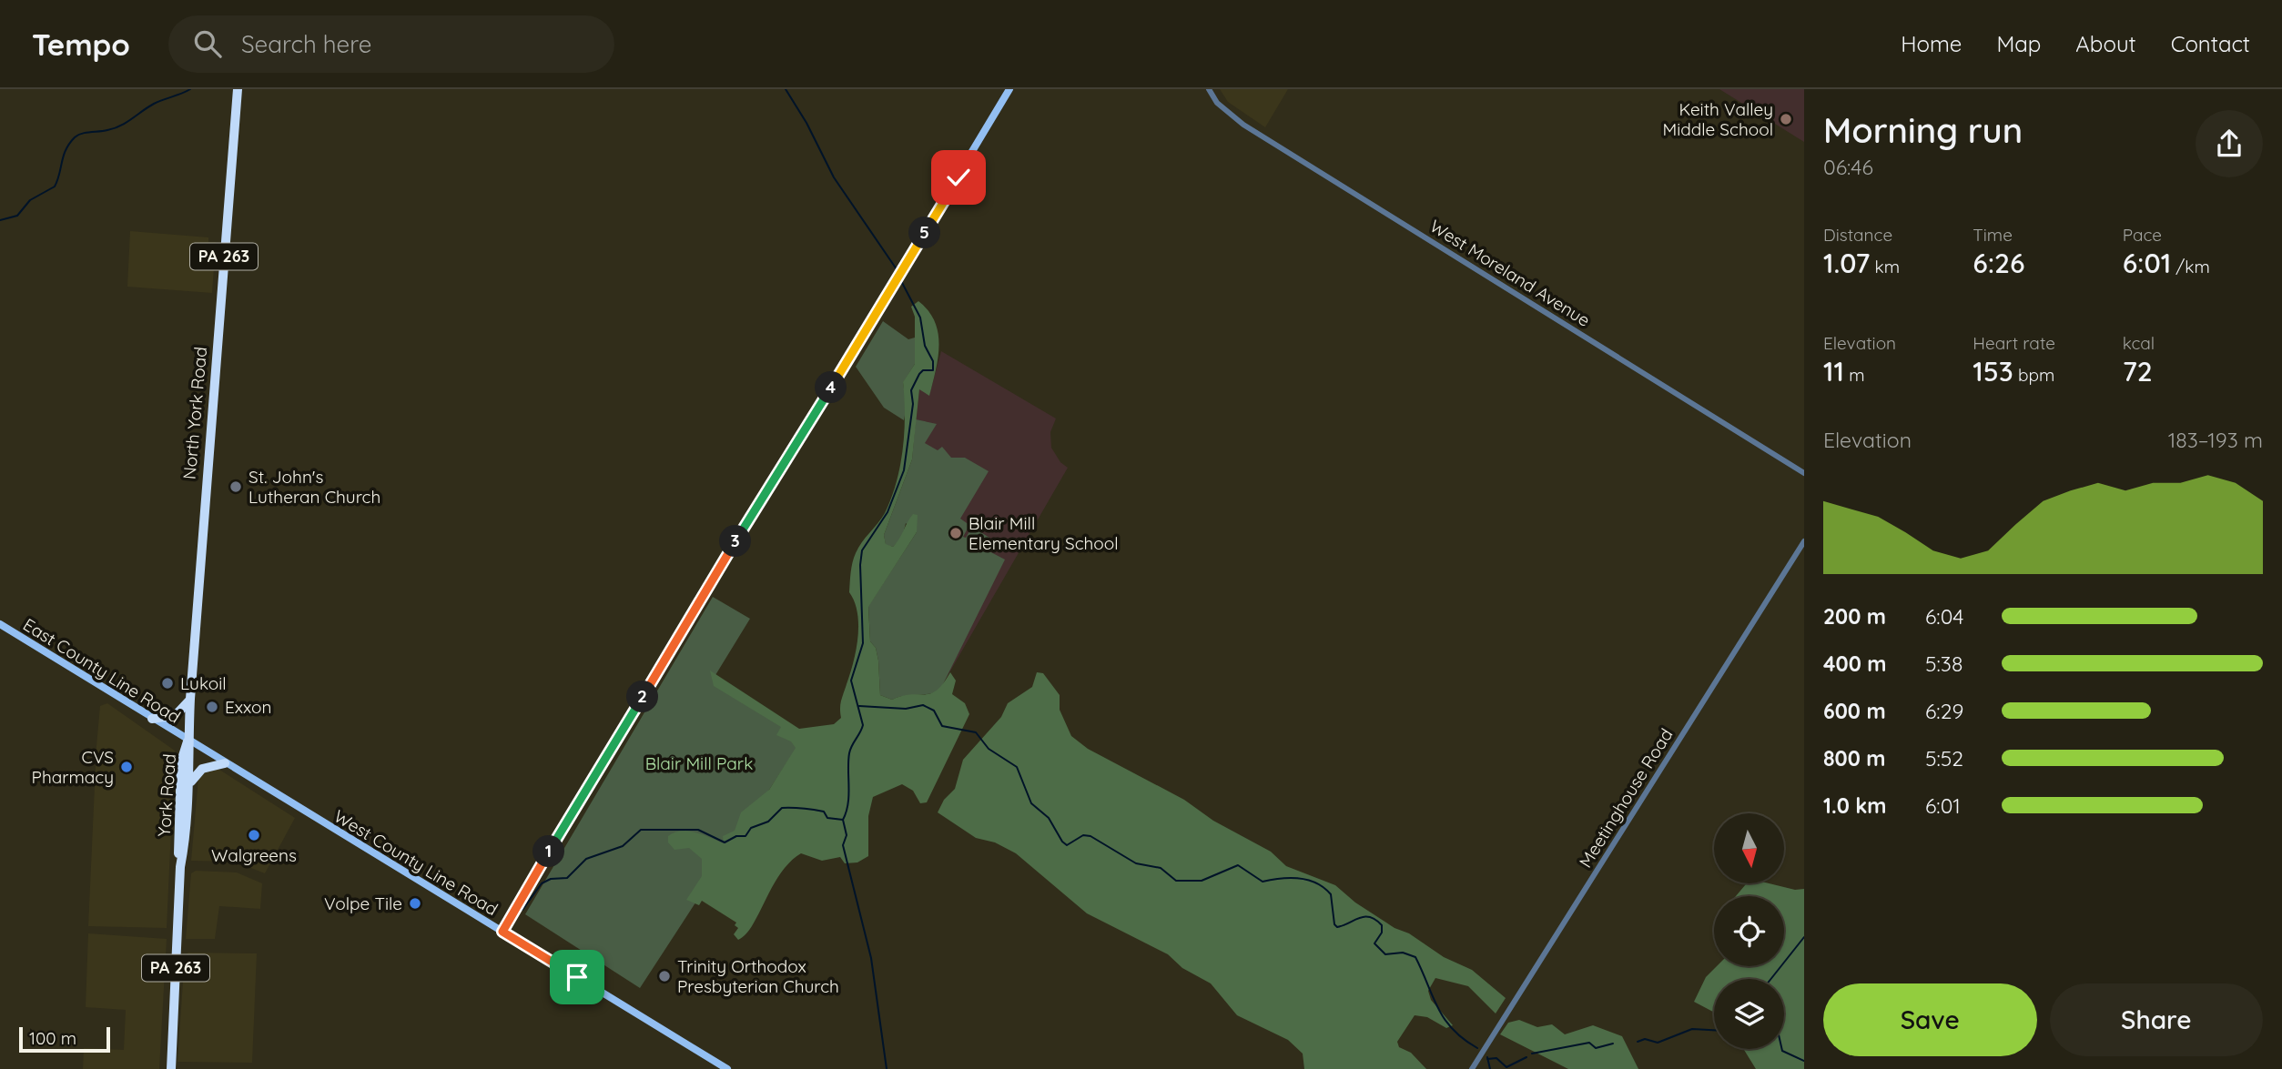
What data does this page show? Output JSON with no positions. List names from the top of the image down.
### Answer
{
  "streets": {
    "highway": ["PA 263", "North York Road", "York Road"],
    "main road": ["East County Line Road", "West County Line Road"],
    "street": ["West Moreland Avenue", "Meetinghouse Road"]
  },
  "crossings": [
    ["North York Road", "East County Line Road"],
    ["North York Road", "York Road"],
    ["North York Road", "West County Line Road"],
    ["East County Line Road", "York Road"],
    ["East County Line Road", "West County Line Road"],
    ["York Road", "West County Line Road"]
  ],
  "parks": ["Blair Mill Park"],
  "places": [
    "Keith Valley Middle School",
    "St. John's Lutheran Church",
    "Blair Mill Elementary School",
    "Lukoil",
    "Exxon",
    "CVS Pharmacy",
    "Walgreens",
    "Volpe Tile",
    "Trinity Orthodox Presbyterian Church"
  ],
  "scale_bar": "100 m",
  "north": "bottom",
  "page": {
    "header": "Tempo",
    "search": "Search here",
    "nav": [
      "Home",
      "Map",
      "About",
      "Contact"
    ],
    "heading": ["Morning run", "06:46"],
    "stats": [
      ["Distance", "1.07 km"],
      ["Time", "6:26"],
      ["Pace", "6:01 /km"],
      ["Elevation", "11 m"],
      ["Heart rate", "153 bpm"],
      ["kcal", "72"]
    ],
    "pins": [
      "5",
      "4",
      "3",
      "2",
      "1"
    ],
    "chart": ["Elevation", "183–193 m"],
    "list": [
      {
        "name": "200 m",
        "note": "6:04"
      },
      {
        "name": "400 m",
        "note": "5:38"
      },
      {
        "name": "600 m",
        "note": "6:29"
      },
      {
        "name": "800 m",
        "note": "5:52"
      },
      {
        "name": "1.0 km",
        "note": "6:01"
      }
    ],
    "buttons": ["Save", "Share"],
    "scale": "100 m"
  }
}
